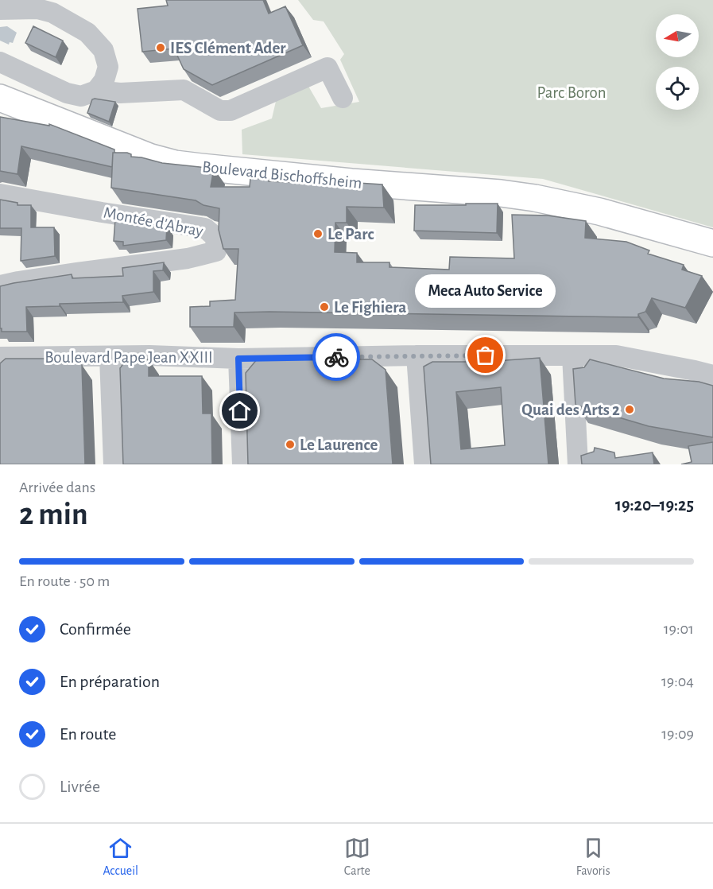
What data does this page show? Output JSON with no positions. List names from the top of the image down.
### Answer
{
  "streets": {
    "main road": ["Boulevard Bischoffsheim"],
    "street": ["Montée d'Abray", "Boulevard Pape Jean XXIII"]
  },
  "parks": ["Parc Boron"],
  "places": [
    "IES Clément Ader",
    "Le Parc",
    "Le Fighiera",
    "Meca Auto Service",
    "Quai des Arts 2",
    "Le Laurence"
  ],
  "north": "left",
  "page": {
    "bubble": "Meca Auto Service",
    "heading": ["2 min", "Arrivée dans", "19:20–19:25"],
    "bar": "En route · 50 m",
    "list": [
      ["Confirmée", "19:01"],
      ["En préparation", "19:04"],
      ["En route", "19:09"],
      "Livrée"
    ],
    "tabs": ["Accueil", "Carte", "Favoris"]
  }
}
